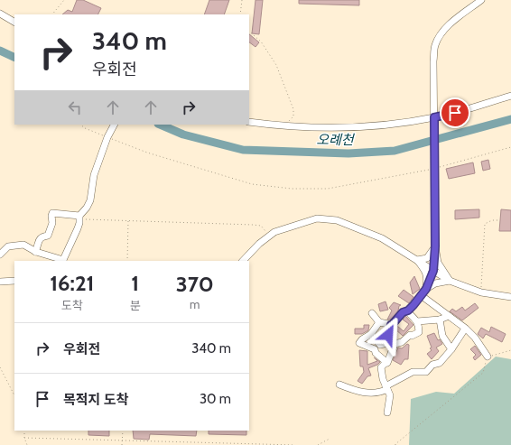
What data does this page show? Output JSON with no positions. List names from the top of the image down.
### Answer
{
  "water": ["오례천"],
  "page": {
    "turn": ["340 m", "우회전"],
    "eta": [
      "16:21",
      "도착",
      "1",
      "분",
      "370",
      "m"
    ],
    "list": [
      {
        "name": "우회전",
        "value": "340 m"
      },
      {
        "name": "목적지 도착",
        "value": "30 m"
      }
    ]
  }
}
